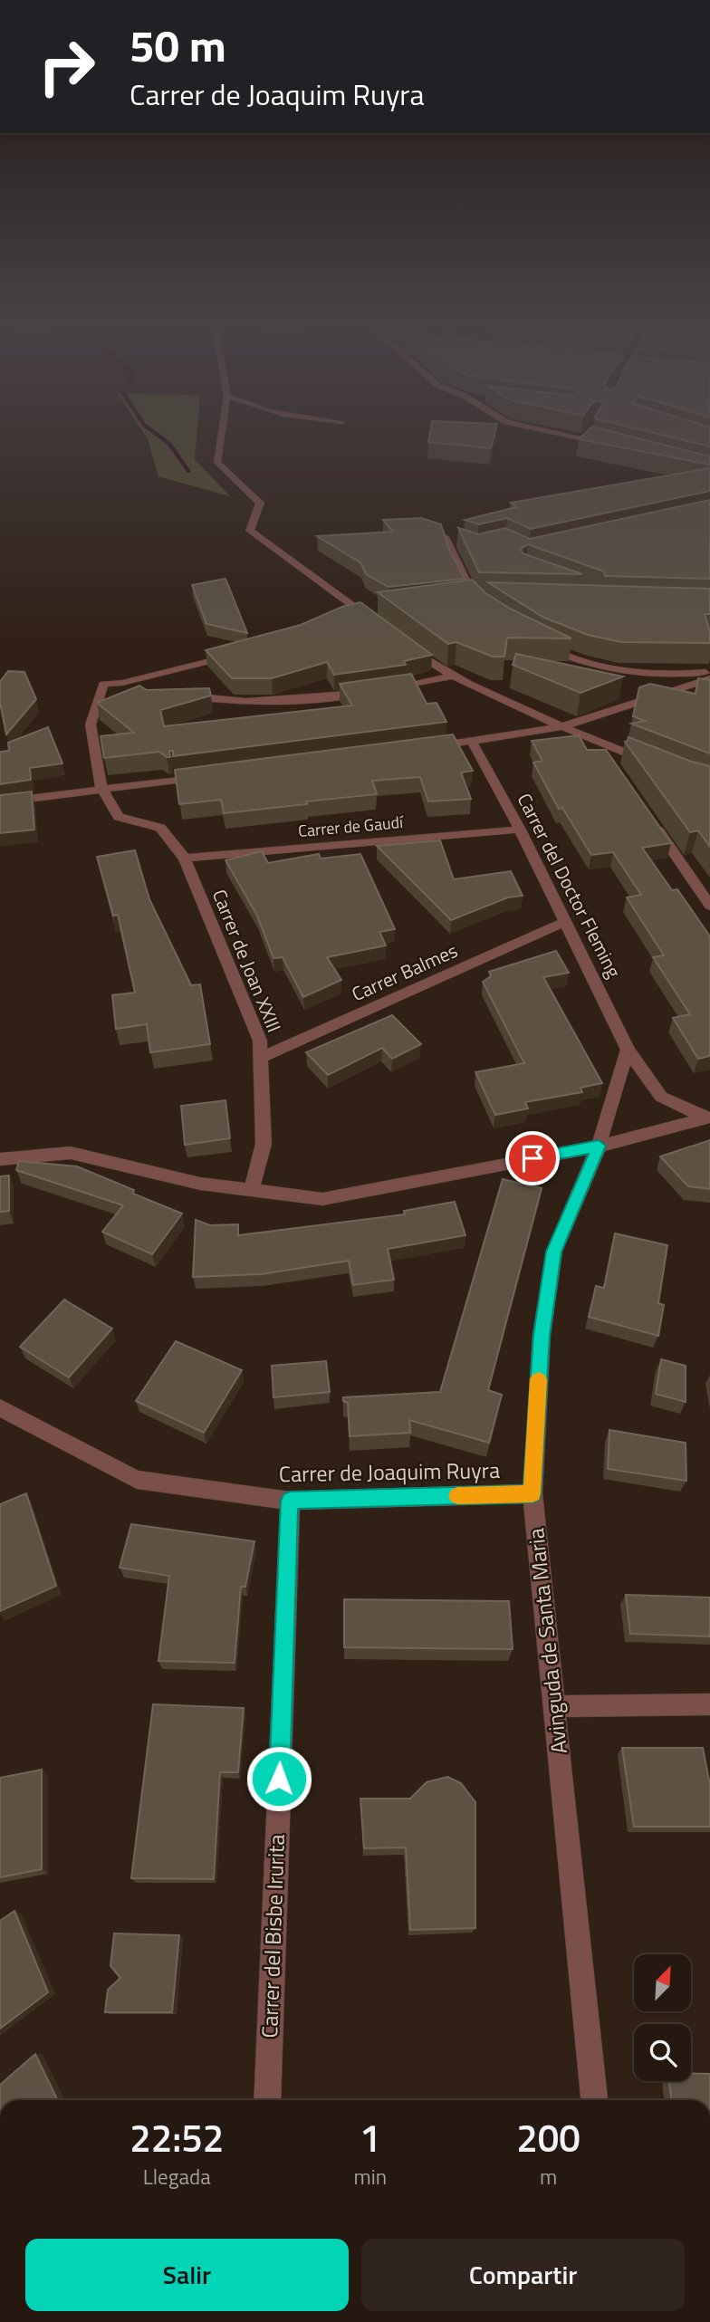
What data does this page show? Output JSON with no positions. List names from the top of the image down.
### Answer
{
  "streets": {
    "street": [
      "Carrer de Gaudí",
      "Carrer del Doctor Fleming",
      "Carrer de Joan XXIII",
      "Carrer Balmes",
      "Carrer de Joaquim Ruyra",
      "Avinguda de Santa Maria",
      "Carrer del Bisbe Irurita"
    ]
  },
  "crossings": [
    ["Carrer de Gaudí", "Carrer del Doctor Fleming"],
    ["Carrer de Gaudí", "Carrer de Joan XXIII"],
    ["Carrer del Doctor Fleming", "Carrer Balmes"],
    ["Carrer de Joan XXIII", "Carrer Balmes"],
    ["Carrer de Joaquim Ruyra", "Avinguda de Santa Maria"],
    ["Carrer de Joaquim Ruyra", "Carrer del Bisbe Irurita"]
  ],
  "north": "top right",
  "page": {
    "turn": ["50 m", "Carrer de Joaquim Ruyra"],
    "eta": [
      "22:52",
      "Llegada",
      "1",
      "min",
      "200",
      "m"
    ],
    "buttons": ["Salir", "Compartir"]
  }
}
